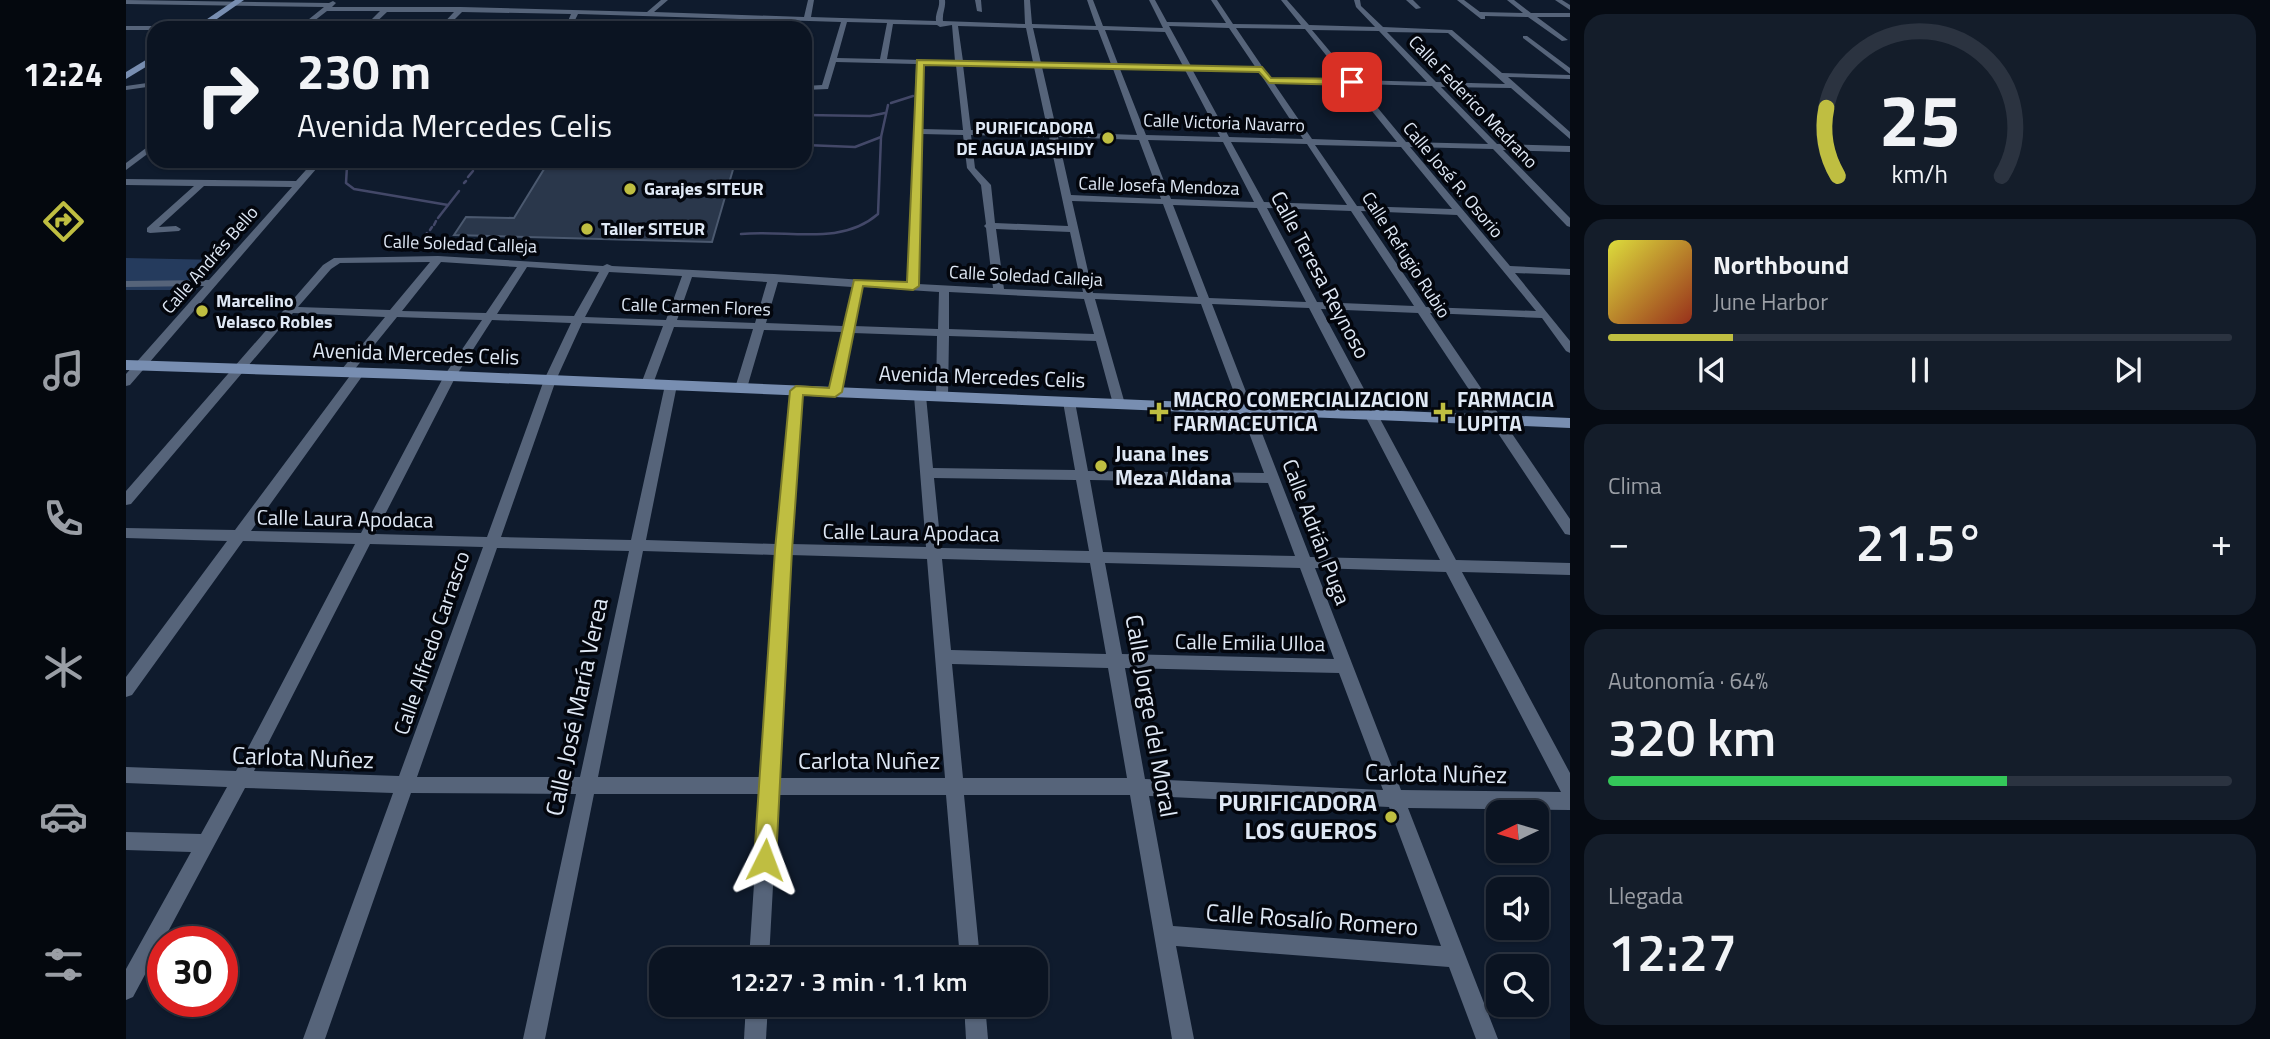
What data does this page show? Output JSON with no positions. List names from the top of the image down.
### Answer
{
  "streets": {
    "main road": ["Avenida Mercedes Celis"],
    "street": [
      "Calle Federico Medrano",
      "Calle Victoria Navarro",
      "Calle José R. Osorio",
      "Calle Josefa Mendoza",
      "Calle Soledad Calleja",
      "Calle Refugio Rubio",
      "Calle Andrés Bello",
      "Calle Teresa Reynoso",
      "Calle Carmen Flores",
      "Calle Laura Apodaca",
      "Calle Adrián Puga",
      "Calle Alfredo Carrasco",
      "Calle Emilia Ulloa",
      "Calle José María Verea",
      "Calle Jorge del Moral",
      "Carlota Nuñez",
      "Calle Rosalío Romero"
    ]
  },
  "crossings": [
    ["Calle Federico Medrano", "Calle Victoria Navarro"],
    ["Calle Victoria Navarro", "Calle José R. Osorio"],
    ["Calle Victoria Navarro", "Calle Refugio Rubio"],
    ["Calle Victoria Navarro", "Calle Teresa Reynoso"],
    ["Calle Victoria Navarro", "Calle Adrián Puga"],
    ["Calle José R. Osorio", "Calle Josefa Mendoza"],
    ["Calle José R. Osorio", "Calle Soledad Calleja"],
    ["Calle Josefa Mendoza", "Calle Refugio Rubio"],
    ["Calle Josefa Mendoza", "Calle Teresa Reynoso"],
    ["Calle Josefa Mendoza", "Calle Adrián Puga"],
    ["Calle Soledad Calleja", "Calle Refugio Rubio"],
    ["Calle Soledad Calleja", "Calle Teresa Reynoso"],
    ["Calle Soledad Calleja", "Calle Carmen Flores"],
    ["Calle Soledad Calleja", "Calle Adrián Puga"],
    ["Calle Soledad Calleja", "Calle Alfredo Carrasco"],
    ["Calle Refugio Rubio", "Avenida Mercedes Celis"],
    ["Calle Andrés Bello", "Avenida Mercedes Celis"],
    ["Calle Teresa Reynoso", "Avenida Mercedes Celis"],
    ["Calle Teresa Reynoso", "Calle Laura Apodaca"],
    ["Calle Carmen Flores", "Calle Alfredo Carrasco"],
    ["Avenida Mercedes Celis", "Calle Adrián Puga"],
    ["Avenida Mercedes Celis", "Calle Alfredo Carrasco"],
    ["Avenida Mercedes Celis", "Calle José María Verea"],
    ["Avenida Mercedes Celis", "Calle Jorge del Moral"],
    ["Calle Laura Apodaca", "Calle Adrián Puga"],
    ["Calle Laura Apodaca", "Calle Alfredo Carrasco"],
    ["Calle Laura Apodaca", "Calle José María Verea"],
    ["Calle Laura Apodaca", "Calle Jorge del Moral"],
    ["Calle Adrián Puga", "Calle Emilia Ulloa"],
    ["Calle Adrián Puga", "Carlota Nuñez"],
    ["Calle Adrián Puga", "Calle Rosalío Romero"],
    ["Calle Alfredo Carrasco", "Carlota Nuñez"],
    ["Calle Emilia Ulloa", "Calle Jorge del Moral"],
    ["Calle José María Verea", "Carlota Nuñez"],
    ["Calle Jorge del Moral", "Carlota Nuñez"],
    ["Calle Jorge del Moral", "Calle Rosalío Romero"]
  ],
  "places": {
    "other": [
      "PURIFICADORA DE AGUA JASHIDY",
      "Garajes SITEUR",
      "Taller SITEUR",
      "Marcelino Velasco Robles",
      "Juana Ines Meza Aldana",
      "PURIFICADORA LOS GUEROS"
    ],
    "health": ["MACRO COMERCIALIZACION FARMACEUTICA", "FARMACIA LUPITA"]
  },
  "north": "left",
  "page": {
    "tabs": "12:24",
    "turn": ["230 m", "Avenida Mercedes Celis"],
    "song": ["Northbound", "June Harbor"],
    "tile": [
      "Clima",
      ["Autonomía · 64%", "320 km"],
      ["Llegada", "12:27"]
    ],
    "heat": ["−", "21.5°", "+"],
    "limit": "30",
    "trip": "12:27 · 3 min · 1.1 km",
    "gauge": ["25", "km/h"]
  }
}
